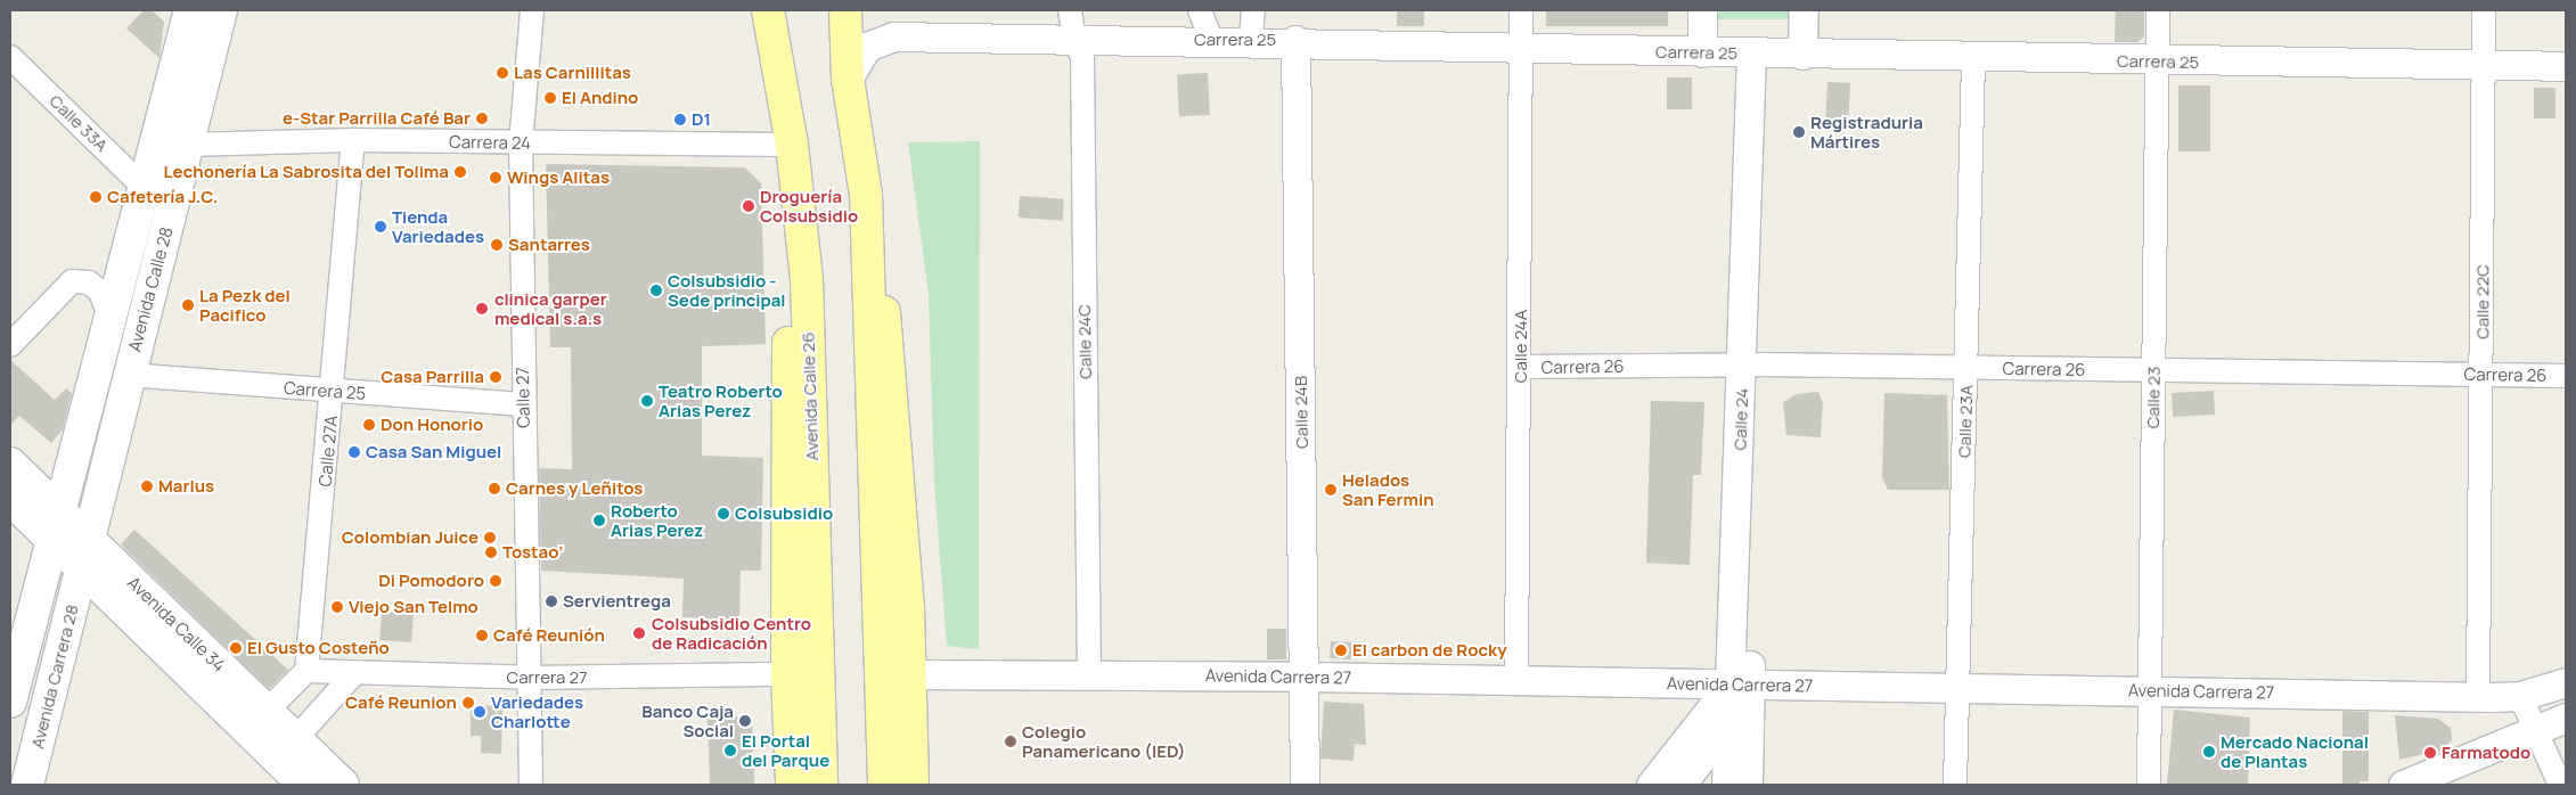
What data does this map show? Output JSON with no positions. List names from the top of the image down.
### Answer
{
  "streets": {
    "main road": [
      "Avenida Calle 28",
      "Avenida Calle 26",
      "Avenida Calle 34",
      "Avenida Carrera 28"
    ],
    "street": [
      "Carrera 25",
      "Calle 33A",
      "Carrera 24",
      "Calle 22C",
      "Calle 24C",
      "Calle 24A",
      "Carrera 26",
      "Calle 27",
      "Calle 23",
      "Calle 24B",
      "Calle 24",
      "Calle 23A",
      "Calle 27A",
      "Avenida Carrera 27",
      "Carrera 27"
    ]
  },
  "crossings": [
    ["Carrera 25", "Avenida Calle 28"],
    ["Carrera 25", "Calle 22C"],
    ["Carrera 25", "Calle 24C"],
    ["Carrera 25", "Calle 24A"],
    ["Carrera 25", "Calle 27"],
    ["Carrera 25", "Calle 23"],
    ["Carrera 25", "Calle 24B"],
    ["Carrera 25", "Calle 24"],
    ["Carrera 25", "Calle 23A"],
    ["Carrera 25", "Calle 27A"],
    ["Calle 33A", "Avenida Calle 28"],
    ["Carrera 24", "Avenida Calle 28"],
    ["Carrera 24", "Avenida Calle 26"],
    ["Carrera 24", "Calle 27"],
    ["Carrera 24", "Calle 27A"],
    ["Avenida Calle 28", "Avenida Calle 34"],
    ["Avenida Calle 28", "Avenida Carrera 28"],
    ["Calle 22C", "Carrera 26"],
    ["Calle 22C", "Avenida Carrera 27"],
    ["Calle 24C", "Avenida Carrera 27"],
    ["Calle 24A", "Carrera 26"],
    ["Calle 24A", "Avenida Carrera 27"],
    ["Carrera 26", "Calle 23"],
    ["Carrera 26", "Calle 24"],
    ["Carrera 26", "Calle 23A"],
    ["Calle 27", "Carrera 27"],
    ["Calle 23", "Avenida Carrera 27"],
    ["Calle 24B", "Avenida Carrera 27"],
    ["Calle 24", "Avenida Carrera 27"],
    ["Calle 23A", "Avenida Carrera 27"],
    ["Calle 27A", "Carrera 27"],
    ["Avenida Calle 34", "Avenida Carrera 28"]
  ],
  "places": [
    "Las Carnillitas",
    "El Andino",
    "e-Star Parrilla Café Bar",
    "D1",
    "Registraduria Mártires",
    "Lechonería La Sabrosita del Tolima",
    "Wings Alitas",
    "Cafetería J.C.",
    "Droguería Colsubsidio",
    "Tienda Variedades",
    "Santarres",
    "Colsubsidio - Sede principal",
    "La Pezk del Pacifico",
    "clinica garper medical s.a.s",
    "Casa Parrilla",
    "Teatro Roberto Arias Perez",
    "Don Honorio",
    "Casa San Miguel",
    "Marlus",
    "Carnes y Leñitos",
    "Helados San Fermin",
    "Colsubsidio",
    "Roberto Arias Perez",
    "Colombian Juice",
    "Tostao’",
    "Di Pomodoro",
    "Servientrega",
    "Viejo San Telmo",
    "Colsubsidio Centro de Radicación",
    "Café Reunión",
    "El Gusto Costeño",
    "El carbon de Rocky",
    "Café Reunion",
    "Variedades Charlotte",
    "Banco Caja Social",
    "Colegio Panamericano (IED)",
    "El Portal del Parque",
    "Mercado Nacional de Plantas",
    "Farmatodo"
  ]
}
